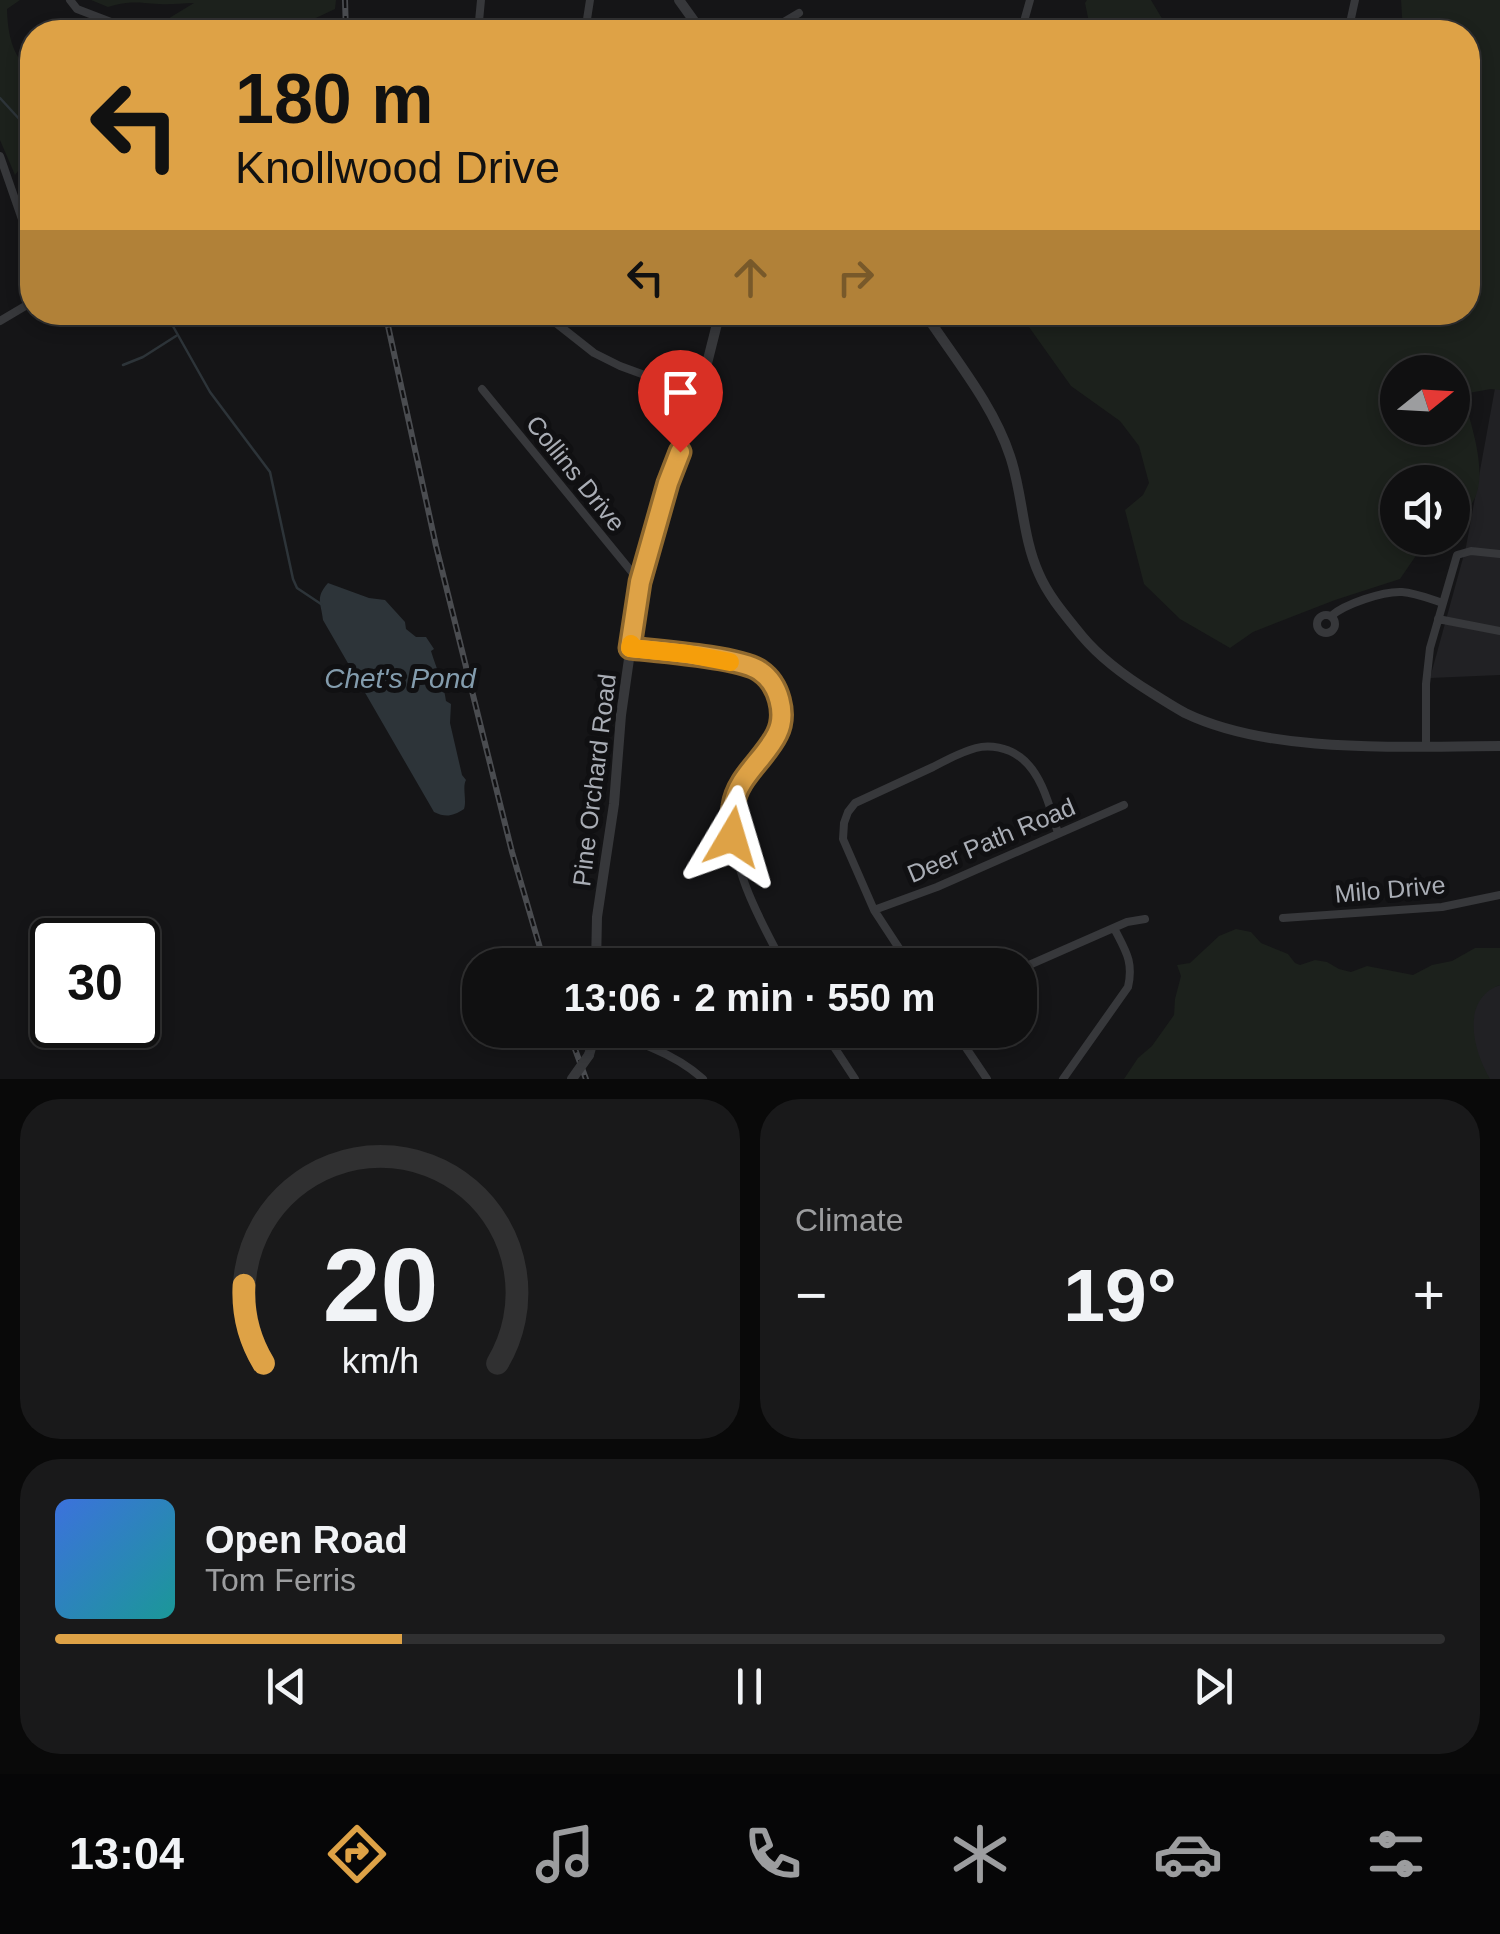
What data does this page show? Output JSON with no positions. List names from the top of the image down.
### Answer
{
  "streets": {
    "street": [
      "Collins Drive",
      "Pine Orchard Road",
      "Deer Path Road",
      "Milo Drive"
    ]
  },
  "crossings": [
    ["Collins Drive", "Pine Orchard Road"]
  ],
  "water": ["Chet's Pond"],
  "north": "right",
  "page": {
    "turn": ["180 m", "Knollwood Drive"],
    "limit": "30",
    "trip": "13:06 · 2 min · 550 m",
    "tile": "Climate",
    "heat": ["−", "19°", "+"],
    "song": ["Open Road", "Tom Ferris"],
    "tabs": "13:04",
    "gauge": ["20", "km/h"]
  }
}
